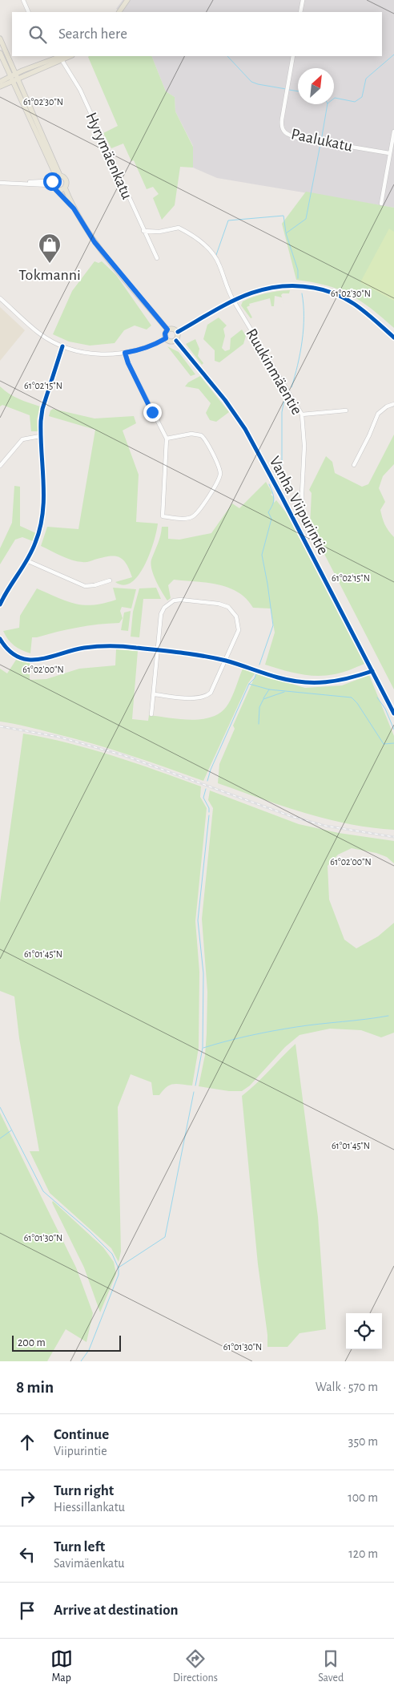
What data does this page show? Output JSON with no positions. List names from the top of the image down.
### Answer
{
  "streets": {
    "street": [
      "Paalukatu",
      "Hyrymäenkatu",
      "Ruukinmäentie",
      "Vanha Viipurintie"
    ]
  },
  "crossings": [
    ["Hyrymäenkatu", "Ruukinmäentie"],
    ["Ruukinmäentie", "Vanha Viipurintie"]
  ],
  "places": {
    "shop": ["Tokmanni"]
  },
  "scale_bar": "200 m",
  "north": "top right",
  "page": {
    "search": "Search here",
    "scale": "200 m",
    "heading": ["8 min", "Walk · 570 m"],
    "list": [
      ["Continue", "Viipurintie", "350 m"],
      ["Turn right", "Hiessillankatu", "100 m"],
      ["Turn left", "Savimäenkatu", "120 m"],
      "Arrive at destination"
    ],
    "nav": ["Map", "Directions", "Saved"]
  },
  "coordinates": [
    "61°02'30\"N",
    "61°02'15\"N",
    "61°02'00\"N",
    "61°01'45\"N",
    "61°01'30\"N"
  ]
}
